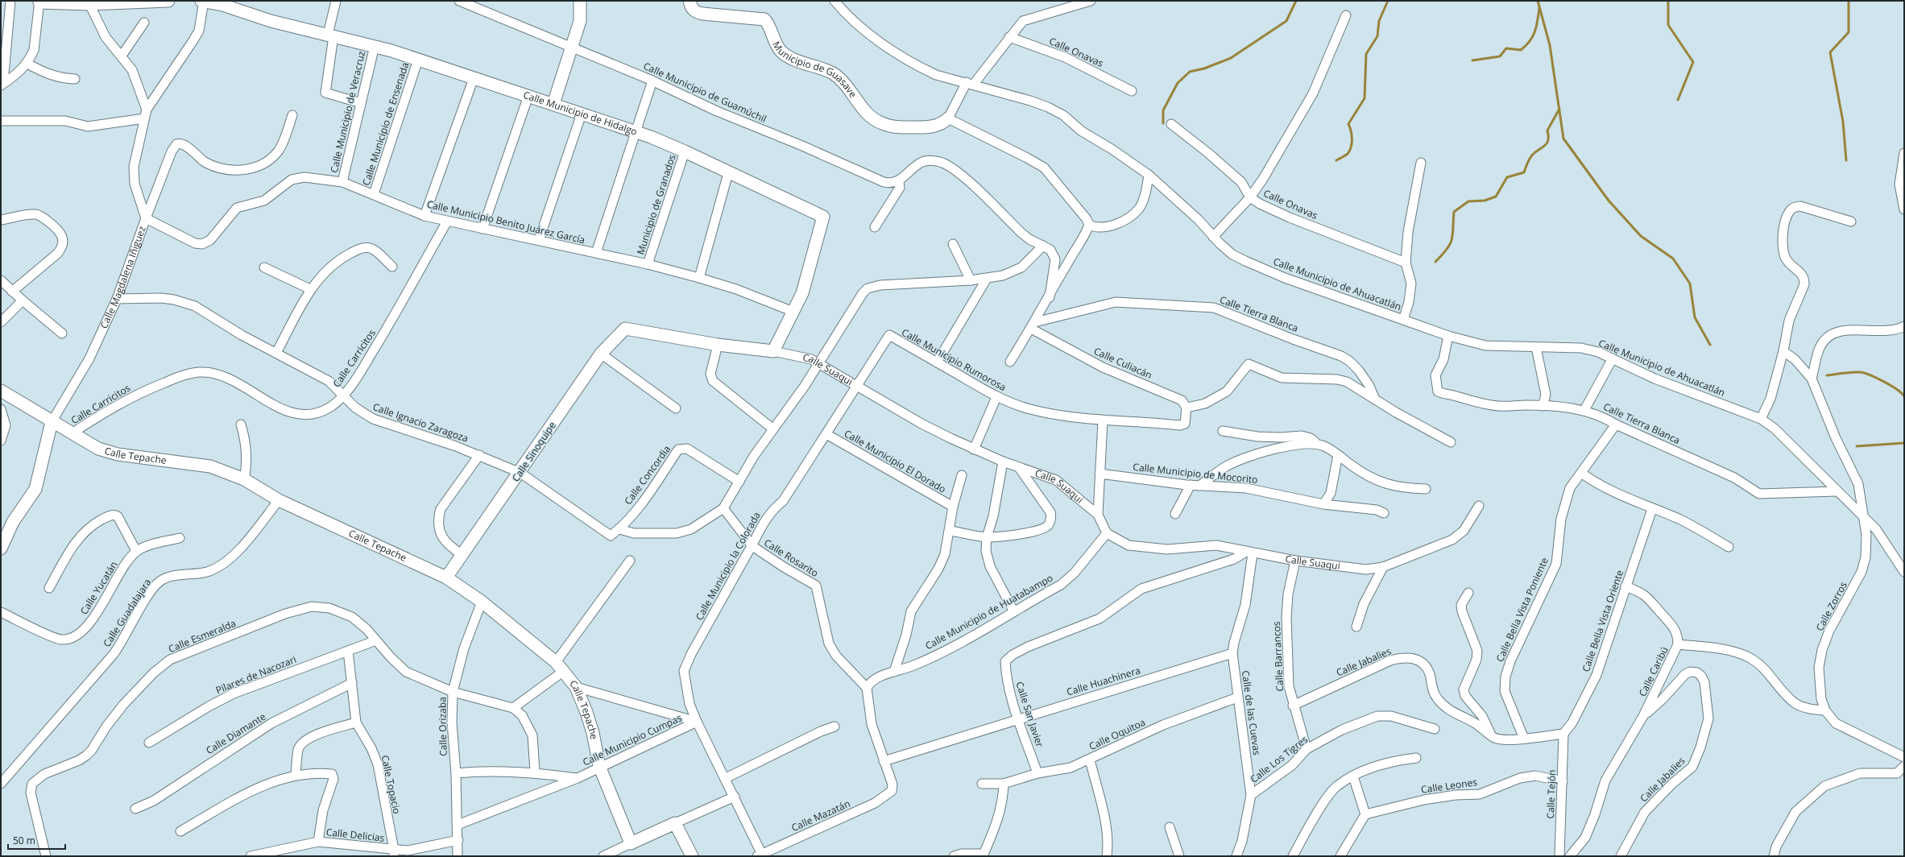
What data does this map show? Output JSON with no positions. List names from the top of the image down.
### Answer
{
  "streets": {
    "street": [
      "Calle Onavas",
      "Municipio de Guasave",
      "Calle Municipio de Guamúchil",
      "Calle Municipio de Veracruz",
      "Calle Municipio de Hidalgo",
      "Calle Municipio de Ensenada",
      "Municipio de Granados",
      "Calle Municipio Benito Juárez García",
      "Calle Magdalena Iñiguez",
      "Calle Municipio de Ahuacatlán",
      "Calle Tierra Blanca",
      "Calle Carricitos",
      "Calle Municipio Rumorosa",
      "Calle Culiacán",
      "Calle Suaqui",
      "Calle Ignacio Zaragoza",
      "Calle Sinoquipe",
      "Calle Tepache",
      "Calle Municipio El Dorado",
      "Calle Municipio de Mocorito",
      "Calle Concordia",
      "Calle Rosarito",
      "Calle Municipio la Colorada",
      "Calle Yucatán",
      "Calle Zorros",
      "Calle Bella Vista Poniente",
      "Calle Municipio de Huatabampo",
      "Calle Guadalajara",
      "Calle Bella Vista Oriente",
      "Calle Esmeralda",
      "Calle Barrancos",
      "Calle Jabalies",
      "Calle Caribú",
      "Pilares de Nacozari",
      "Calle Huachinera",
      "Calle de las Cuevas",
      "Calle San Javier",
      "Calle Orizaba",
      "Calle Diamante",
      "Calle Oquitoa",
      "Calle Municipio Cumpas",
      "Calle Los Tigres",
      "Calle Topacio",
      "Calle Leones",
      "Calle Tejón",
      "Calle Mazatán",
      "Calle Delicias"
    ]
  },
  "crossings": [
    ["Calle Municipio de Veracruz", "Calle Municipio de Hidalgo"],
    ["Calle Municipio de Veracruz", "Calle Municipio Benito Juárez García"],
    ["Calle Municipio de Hidalgo", "Calle Municipio de Ensenada"],
    ["Calle Municipio de Hidalgo", "Municipio de Granados"],
    ["Calle Municipio de Hidalgo", "Calle Municipio Benito Juárez García"],
    ["Calle Municipio de Hidalgo", "Calle Magdalena Iñiguez"],
    ["Calle Municipio de Ensenada", "Calle Municipio Benito Juárez García"],
    ["Municipio de Granados", "Calle Municipio Benito Juárez García"],
    ["Calle Municipio Benito Juárez García", "Calle Magdalena Iñiguez"],
    ["Calle Municipio Benito Juárez García", "Calle Carricitos"],
    ["Calle Magdalena Iñiguez", "Calle Ignacio Zaragoza"],
    ["Calle Magdalena Iñiguez", "Calle Tepache"],
    ["Calle Municipio de Ahuacatlán", "Calle Tierra Blanca"],
    ["Calle Municipio de Ahuacatlán", "Calle Zorros"],
    ["Calle Tierra Blanca", "Calle Culiacán"],
    ["Calle Tierra Blanca", "Calle Bella Vista Poniente"],
    ["Calle Carricitos", "Calle Ignacio Zaragoza"],
    ["Calle Carricitos", "Calle Tepache"],
    ["Calle Municipio Rumorosa", "Calle Culiacán"],
    ["Calle Municipio Rumorosa", "Calle Municipio la Colorada"],
    ["Calle Suaqui", "Calle Sinoquipe"],
    ["Calle Suaqui", "Calle Municipio la Colorada"],
    ["Calle Suaqui", "Calle Municipio de Huatabampo"],
    ["Calle Suaqui", "Calle Barrancos"],
    ["Calle Suaqui", "Calle San Javier"],
    ["Calle Ignacio Zaragoza", "Calle Sinoquipe"],
    ["Calle Ignacio Zaragoza", "Calle Concordia"],
    ["Calle Sinoquipe", "Calle Tepache"],
    ["Calle Tepache", "Calle Guadalajara"],
    ["Calle Tepache", "Calle Orizaba"],
    ["Calle Tepache", "Calle Municipio Cumpas"],
    ["Calle Municipio El Dorado", "Calle Municipio la Colorada"],
    ["Calle Rosarito", "Calle Municipio la Colorada"],
    ["Calle Rosarito", "Calle Municipio de Huatabampo"],
    ["Calle Municipio la Colorada", "Calle Municipio Cumpas"],
    ["Calle Municipio la Colorada", "Calle Mazatán"],
    ["Calle Zorros", "Calle Caribú"],
    ["Calle Bella Vista Poniente", "Calle Jabalies"],
    ["Calle Bella Vista Oriente", "Calle Jabalies"],
    ["Calle Bella Vista Oriente", "Calle Tejón"],
    ["Calle Esmeralda", "Pilares de Nacozari"],
    ["Calle Esmeralda", "Calle Orizaba"],
    ["Calle Barrancos", "Calle Jabalies"],
    ["Calle Barrancos", "Calle Los Tigres"],
    ["Calle Jabalies", "Calle Caribú"],
    ["Calle Jabalies", "Calle Tejón"],
    ["Pilares de Nacozari", "Calle Topacio"],
    ["Calle Huachinera", "Calle de las Cuevas"],
    ["Calle Huachinera", "Calle San Javier"],
    ["Calle Huachinera", "Calle Mazatán"],
    ["Calle de las Cuevas", "Calle Oquitoa"],
    ["Calle de las Cuevas", "Calle Los Tigres"],
    ["Calle San Javier", "Calle Oquitoa"],
    ["Calle Orizaba", "Calle Municipio Cumpas"],
    ["Calle Orizaba", "Calle Delicias"],
    ["Calle Diamante", "Calle Topacio"],
    ["Calle Topacio", "Calle Delicias"],
    ["Calle Leones", "Calle Tejón"]
  ],
  "scale_bar": "50 m"
}
